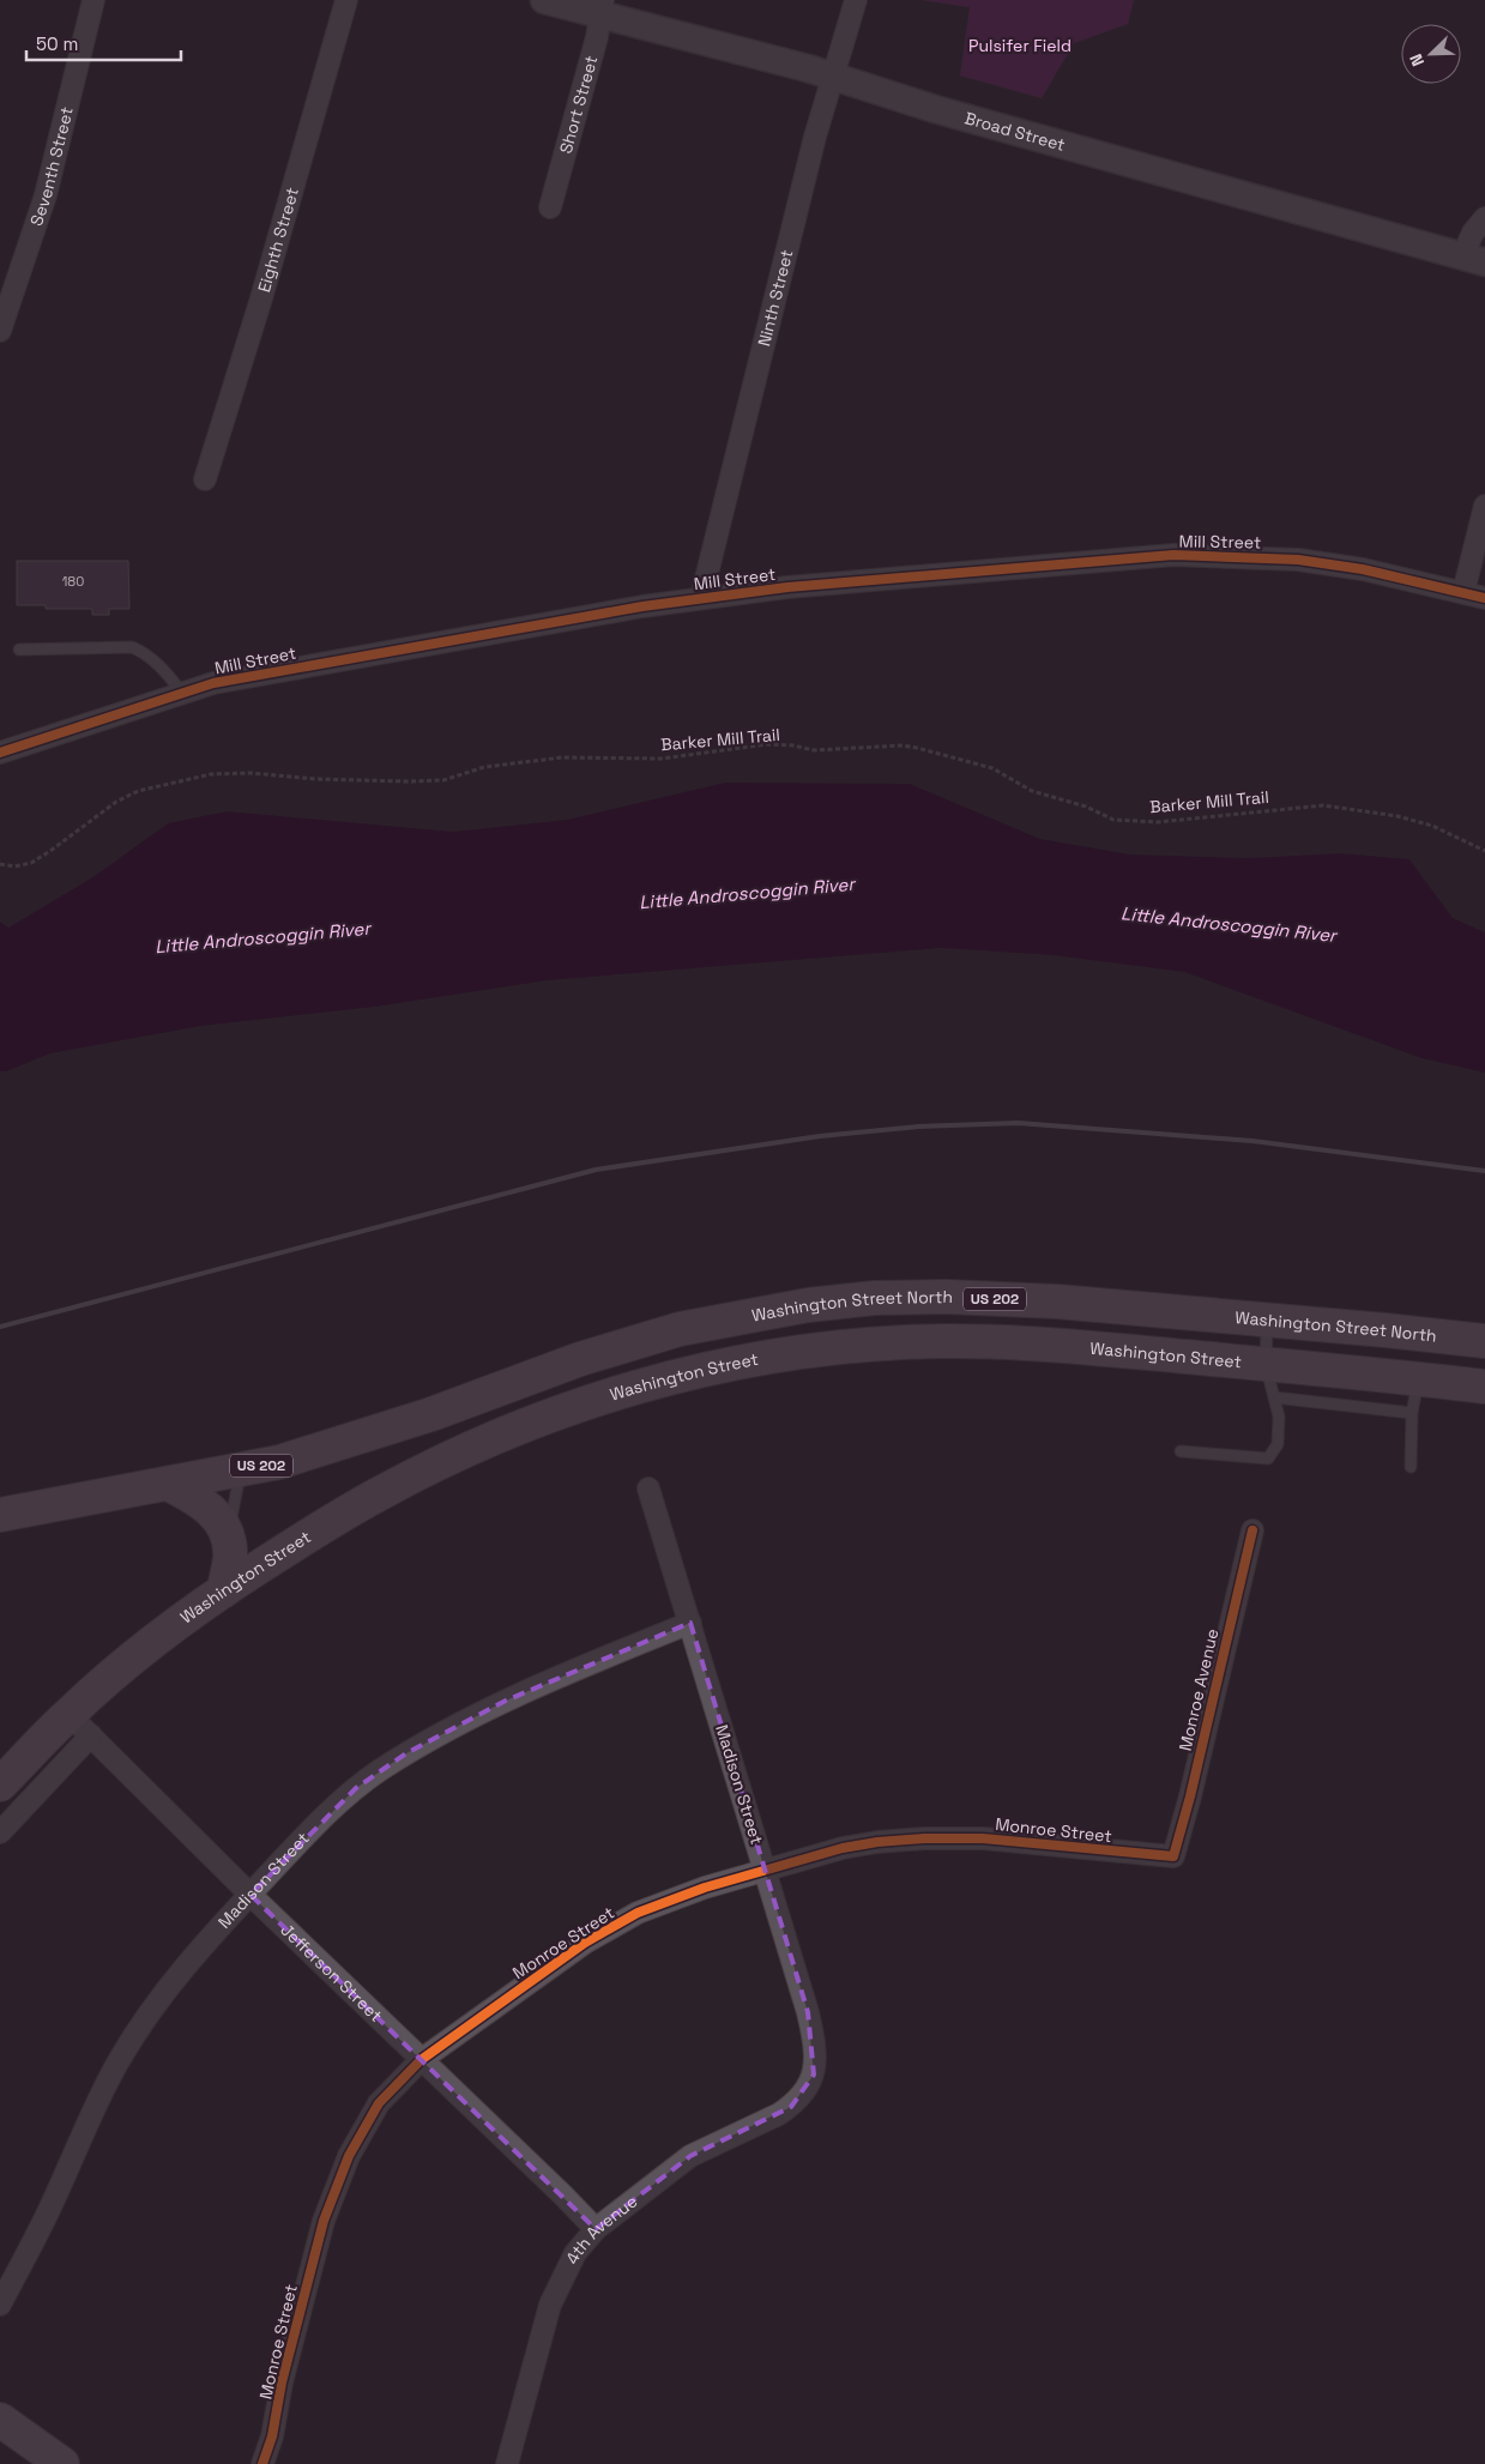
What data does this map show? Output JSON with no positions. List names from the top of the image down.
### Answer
{
  "streets": {
    "highway": ["US 202", "Washington Street North", "Washington Street"],
    "street": [
      "Short Street",
      "Broad Street",
      "Seventh Street",
      "Eighth Street",
      "Ninth Street",
      "Mill Street",
      "Monroe Avenue",
      "Madison Street",
      "Monroe Street",
      "Jefferson Street",
      "4th Avenue"
    ],
    "path": ["Barker Mill Trail"]
  },
  "crossings": [
    ["Short Street", "Broad Street"],
    ["Broad Street", "Ninth Street"],
    ["Ninth Street", "Mill Street"],
    ["US 202", "Washington Street North"],
    ["Washington Street", "Jefferson Street"],
    ["Monroe Avenue", "Monroe Street"],
    ["Madison Street", "Monroe Street"],
    ["Madison Street", "Jefferson Street"],
    ["Madison Street", "4th Avenue"],
    ["Monroe Street", "Jefferson Street"],
    ["Jefferson Street", "4th Avenue"]
  ],
  "water": ["Little Androscoggin River"],
  "parks": ["Pulsifer Field"],
  "house_numbers": ["180"],
  "scale_bar": "50 m",
  "north": "bottom left"
}
